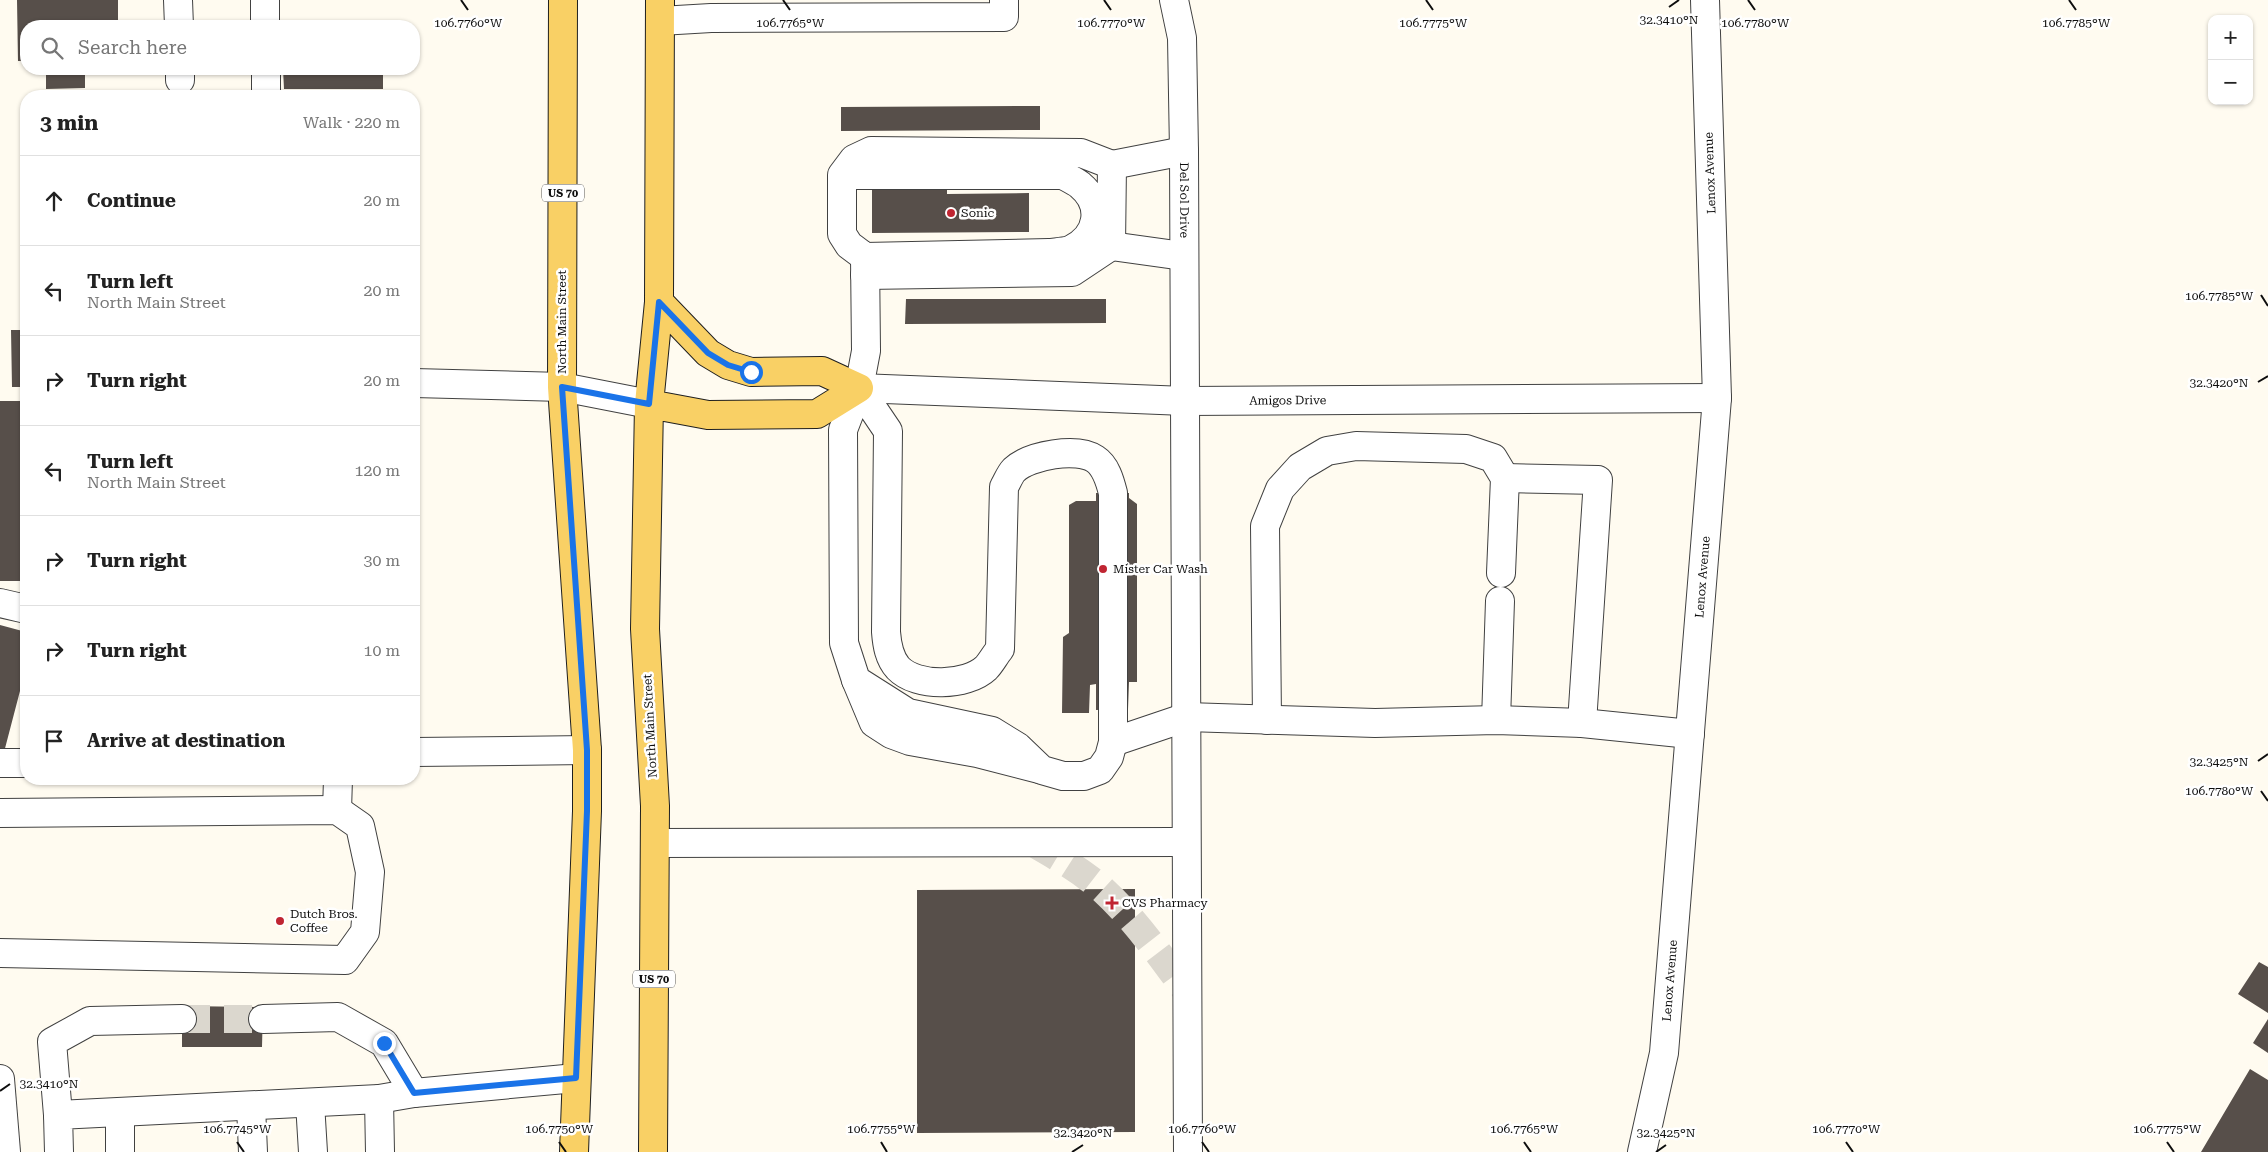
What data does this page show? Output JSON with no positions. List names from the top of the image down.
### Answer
{
  "streets": {
    "main road": ["US 70", "North Main Street"],
    "street": ["Lenox Avenue", "Del Sol Drive", "Amigos Drive"]
  },
  "crossings": [
    ["Lenox Avenue", "Amigos Drive"],
    ["Del Sol Drive", "Amigos Drive"]
  ],
  "places": {
    "other": ["Sonic", "Mister Car Wash", "Dutch Bros. Coffee"],
    "health": ["CVS Pharmacy"]
  },
  "page": {
    "map_buttons": ["+", "−"],
    "search": "Search here",
    "heading": ["3 min", "Walk · 220 m"],
    "list": [
      ["Continue", "20 m"],
      ["Turn left", "North Main Street", "20 m"],
      ["Turn right", "20 m"],
      ["Turn left", "North Main Street", "120 m"],
      ["Turn right", "30 m"],
      ["Turn right", "10 m"],
      "Arrive at destination"
    ]
  },
  "coordinates": [
    "32.3410°N",
    "106.7760°W",
    "106.7765°W",
    "106.7770°W",
    "106.7775°W",
    "106.7780°W",
    "106.7785°W",
    "32.3420°N",
    "32.3425°N",
    "106.7745°W",
    "106.7750°W",
    "106.7755°W"
  ]
}
